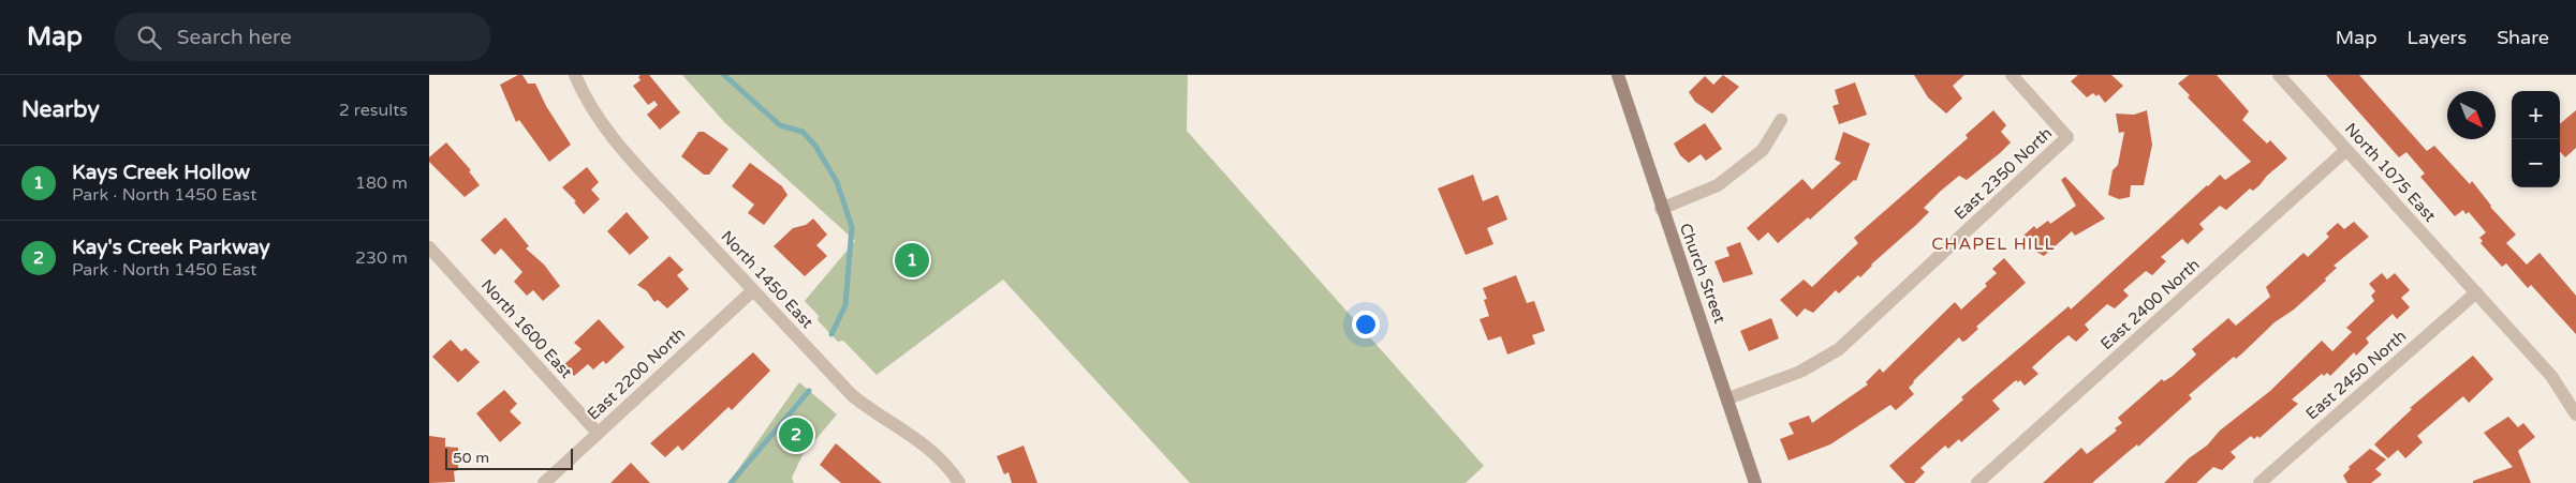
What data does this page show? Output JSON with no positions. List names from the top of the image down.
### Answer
{
  "streets": {
    "street": [
      "North 1075 East",
      "East 2350 North",
      "Church Street",
      "North 1450 East",
      "East 2400 North",
      "North 1600 East",
      "East 2200 North",
      "East 2450 North"
    ]
  },
  "crossings": [
    ["North 1075 East", "East 2400 North"],
    ["North 1075 East", "East 2450 North"],
    ["East 2350 North", "Church Street"],
    ["North 1450 East", "East 2200 North"],
    ["North 1600 East", "East 2200 North"]
  ],
  "districts": ["CHAPEL HILL"],
  "scale_bar": "50 m",
  "north": "bottom right",
  "page": {
    "header": "Map",
    "search": "Search here",
    "nav": ["Map", "Layers", "Share"],
    "heading": ["Nearby", "2 results"],
    "map_buttons": ["+", "−"],
    "list": [
      {
        "mark": "1",
        "name": "Kays Creek Hollow",
        "note": "Park · North 1450 East",
        "value": "180 m"
      },
      {
        "mark": "2",
        "name": "Kay's Creek Parkway",
        "note": "Park · North 1450 East",
        "value": "230 m"
      }
    ],
    "pins": ["1", "2"],
    "scale": "50 m"
  }
}
